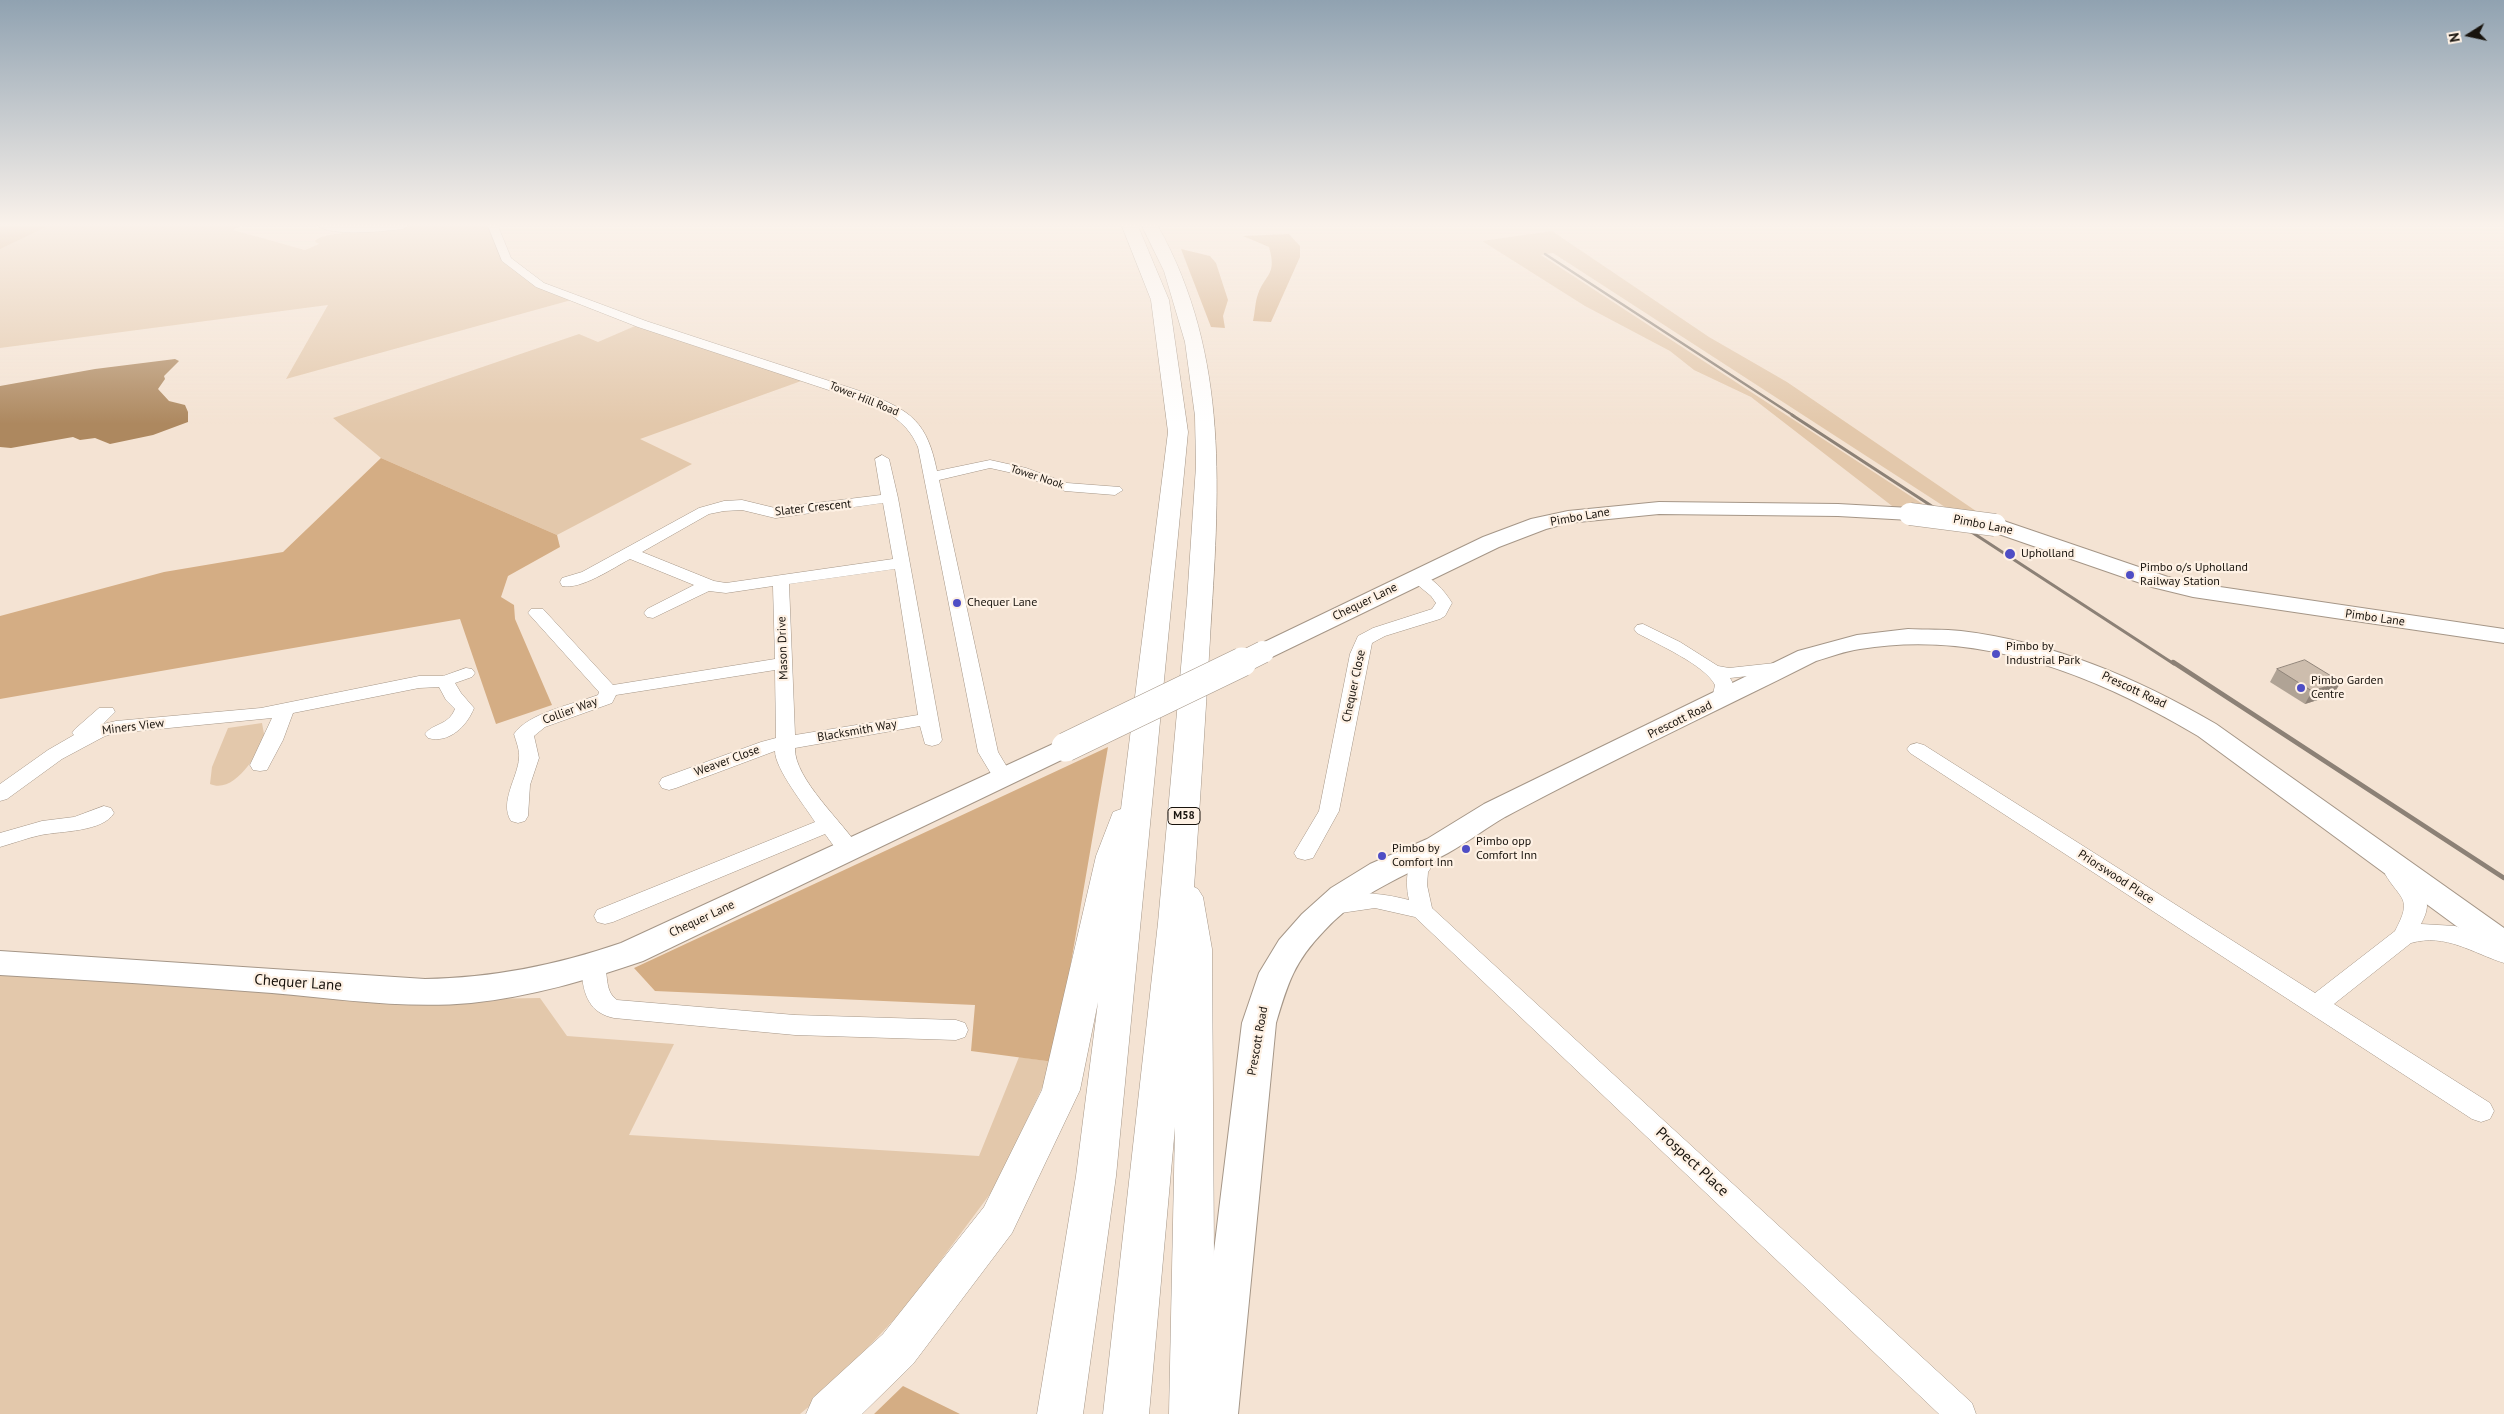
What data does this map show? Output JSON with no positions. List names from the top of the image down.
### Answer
{
  "streets": {
    "highway": ["M58"],
    "street": [
      "Tower Hill Road",
      "Tower Nook",
      "Slater Crescent",
      "Pimbo Lane",
      "Chequer Lane",
      "Mason Drive",
      "Chequer Close",
      "Prescott Road",
      "Collier Way",
      "Miners View",
      "Blacksmith Way",
      "Weaver Close",
      "Priorswood Place",
      "Prospect Place"
    ]
  },
  "crossings": [
    ["Tower Hill Road", "Tower Nook"],
    ["Tower Hill Road", "Chequer Lane"],
    ["Pimbo Lane", "Chequer Lane"],
    ["Chequer Lane", "Mason Drive"],
    ["Chequer Lane", "Chequer Close"],
    ["Mason Drive", "Collier Way"],
    ["Mason Drive", "Blacksmith Way"],
    ["Mason Drive", "Weaver Close"],
    ["Prescott Road", "Prospect Place"],
    ["Blacksmith Way", "Weaver Close"]
  ],
  "places": [
    "Upholland",
    "Pimbo o/s Upholland Railway Station",
    "Chequer Lane",
    "Pimbo by Industrial Park",
    "Pimbo Garden Centre",
    "Pimbo opp Comfort Inn",
    "Pimbo by Comfort Inn"
  ],
  "north": "left"
}
